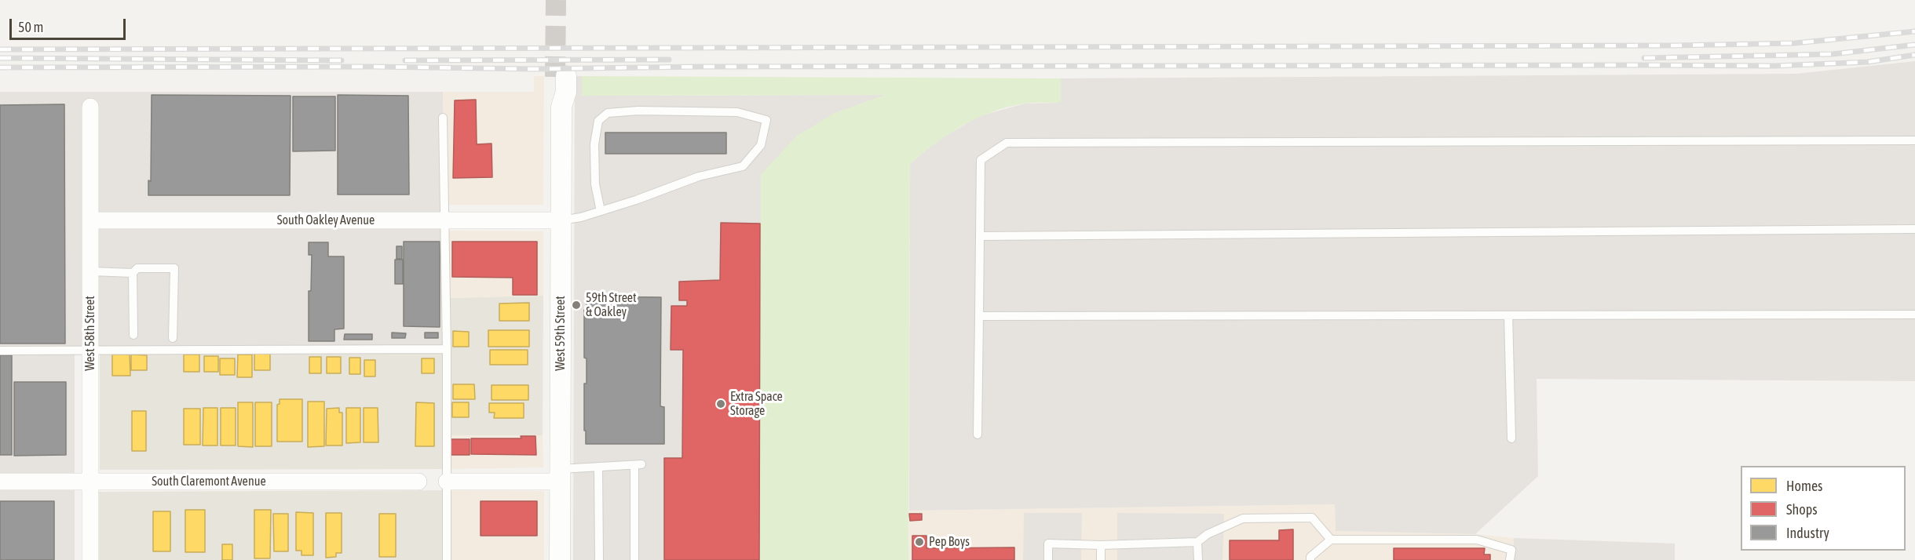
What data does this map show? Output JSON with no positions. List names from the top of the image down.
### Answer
{
  "streets": {
    "street": [
      "South Oakley Avenue",
      "West 58th Street",
      "West 59th Street",
      "South Claremont Avenue"
    ]
  },
  "crossings": [
    ["South Oakley Avenue", "West 58th Street"],
    ["South Oakley Avenue", "West 59th Street"],
    ["West 58th Street", "South Claremont Avenue"]
  ],
  "places": ["59th Street & Oakley", "Extra Space Storage", "Pep Boys"],
  "legend": ["Homes", "Shops", "Industry"],
  "scale_bar": "50 m"
}
